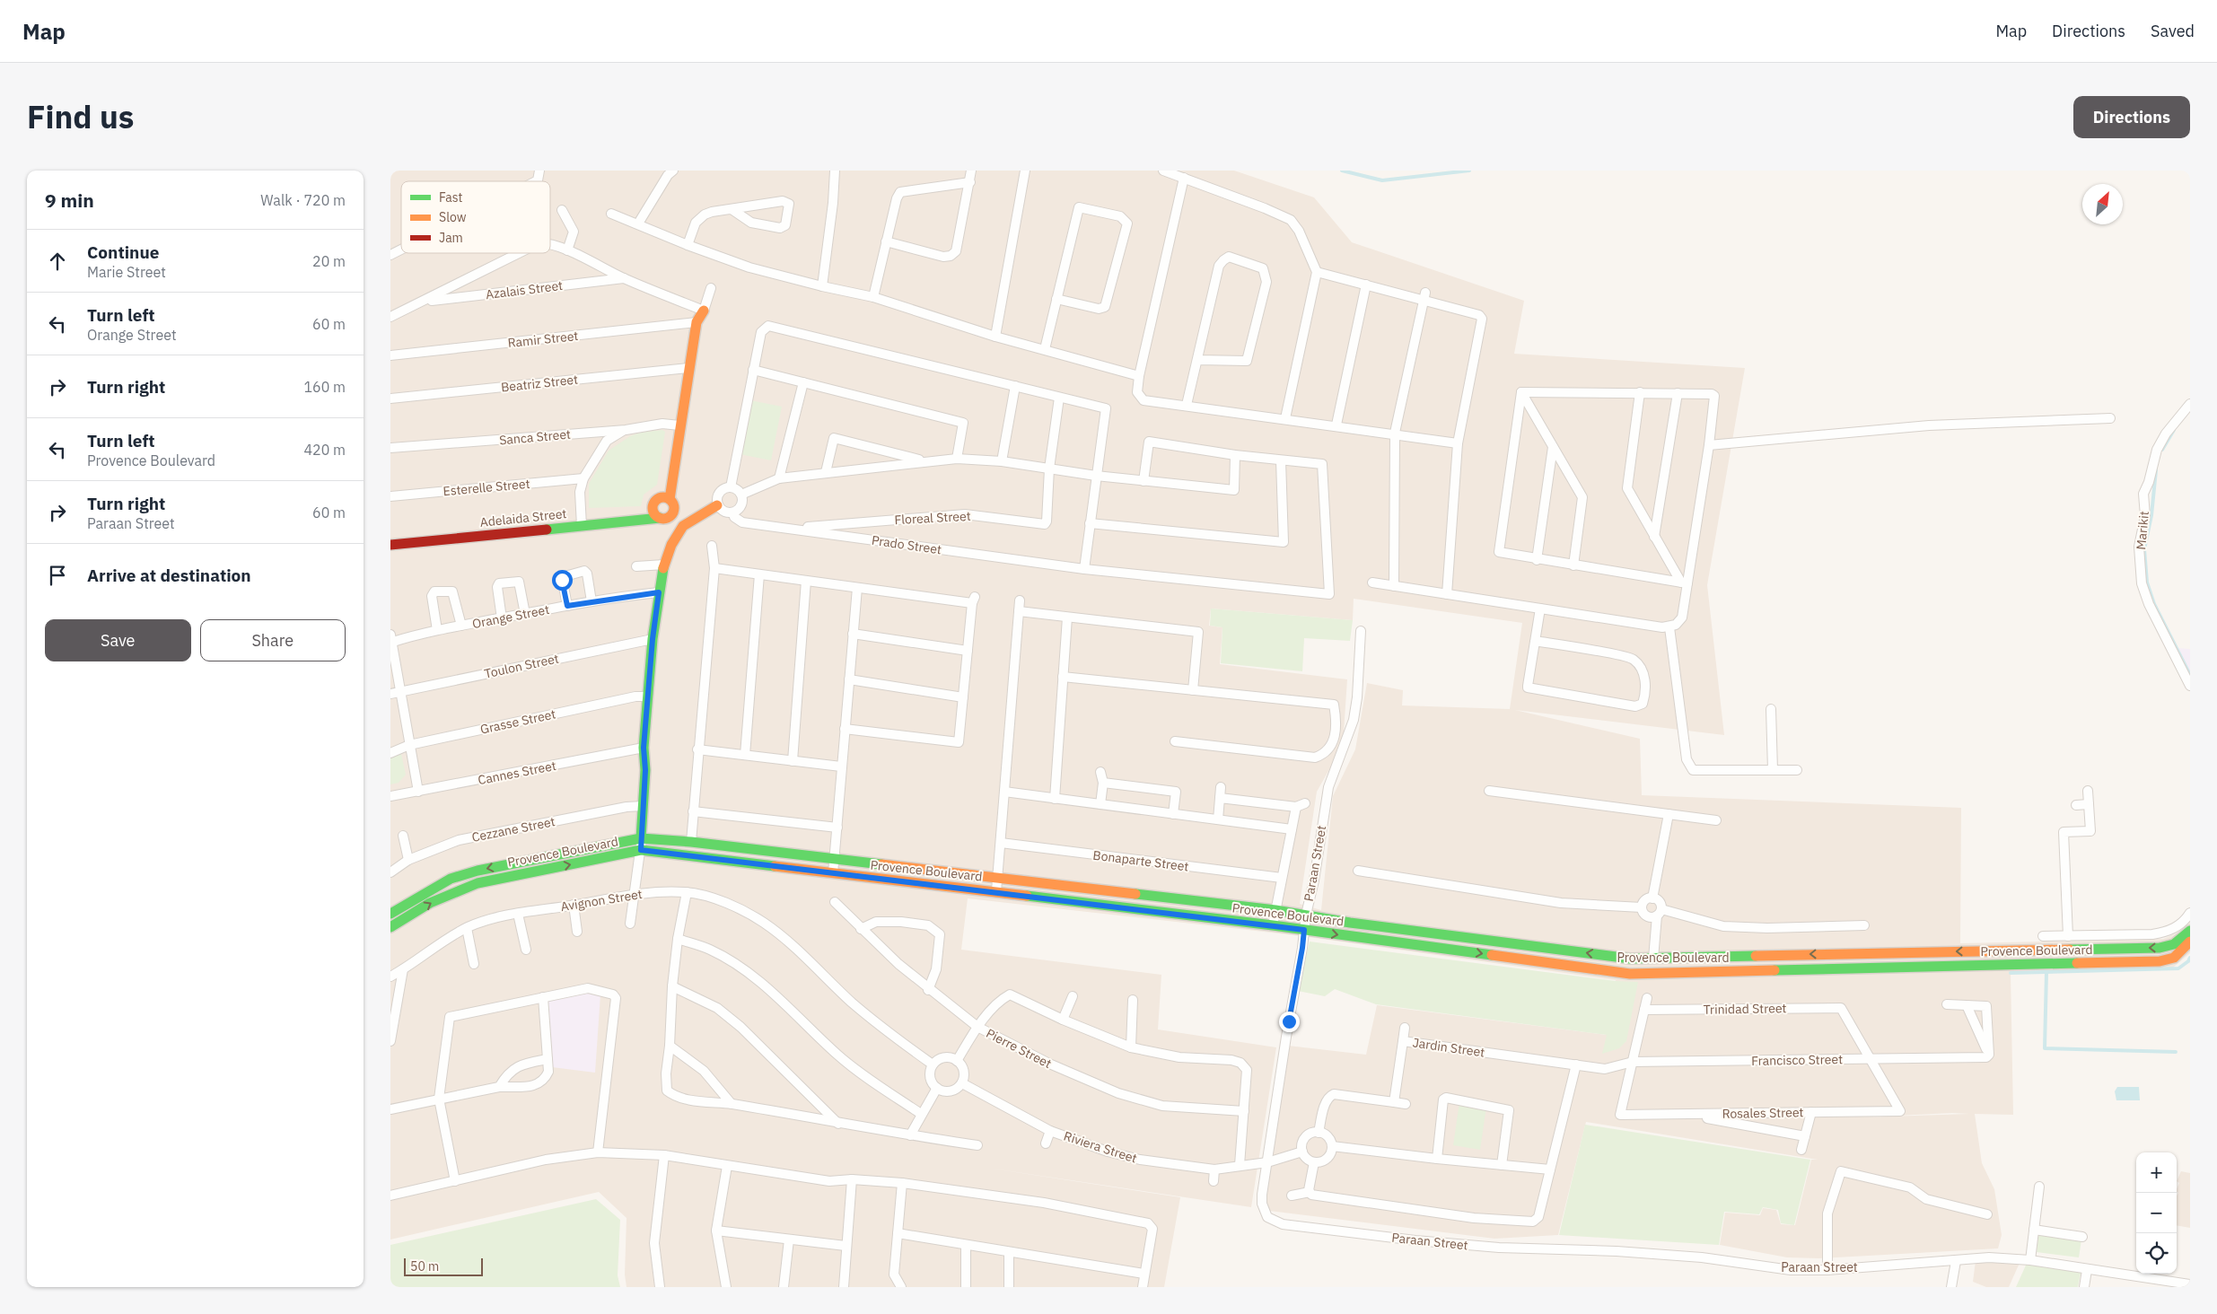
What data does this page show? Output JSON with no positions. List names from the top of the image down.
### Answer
{
  "streets": {
    "street": [
      "Azalais Street",
      "Ramir Street",
      "Beatriz Street",
      "Sanca Street",
      "Esterelle Street",
      "Adelaida Street",
      "Floreal Street",
      "Marikit",
      "Prado Street",
      "Orange Street",
      "Toulon Street",
      "Grasse Street",
      "Cannes Street",
      "Cezzane Street",
      "Provence Boulevard",
      "Bonaparte Street",
      "Paraan Street",
      "Avignon Street",
      "Trinidad Street",
      "Jardin Street",
      "Pierre Street",
      "Francisco Street",
      "Rosales Street",
      "Riviera Street"
    ]
  },
  "crossings": [
    ["Floreal Street", "Prado Street"],
    ["Provence Boulevard", "Paraan Street"],
    ["Paraan Street", "Riviera Street"],
    ["Avignon Street", "Riviera Street"],
    ["Trinidad Street", "Francisco Street"],
    ["Trinidad Street", "Rosales Street"],
    ["Jardin Street", "Francisco Street"],
    ["Francisco Street", "Rosales Street"]
  ],
  "legend": ["Fast", "Slow", "Jam"],
  "scale_bar": "50 m",
  "north": "top right",
  "page": {
    "header": "Map",
    "nav": ["Map", "Directions", "Saved"],
    "title": "Find us",
    "buttons": [
      "Directions",
      ["Save", "Share"]
    ],
    "heading": ["9 min", "Walk · 720 m"],
    "list": [
      ["Continue", "Marie Street", "20 m"],
      ["Turn left", "Orange Street", "60 m"],
      ["Turn right", "160 m"],
      ["Turn left", "Provence Boulevard", "420 m"],
      ["Turn right", "Paraan Street", "60 m"],
      "Arrive at destination"
    ],
    "map_buttons": ["+", "−"],
    "scale": "50 m"
  }
}
